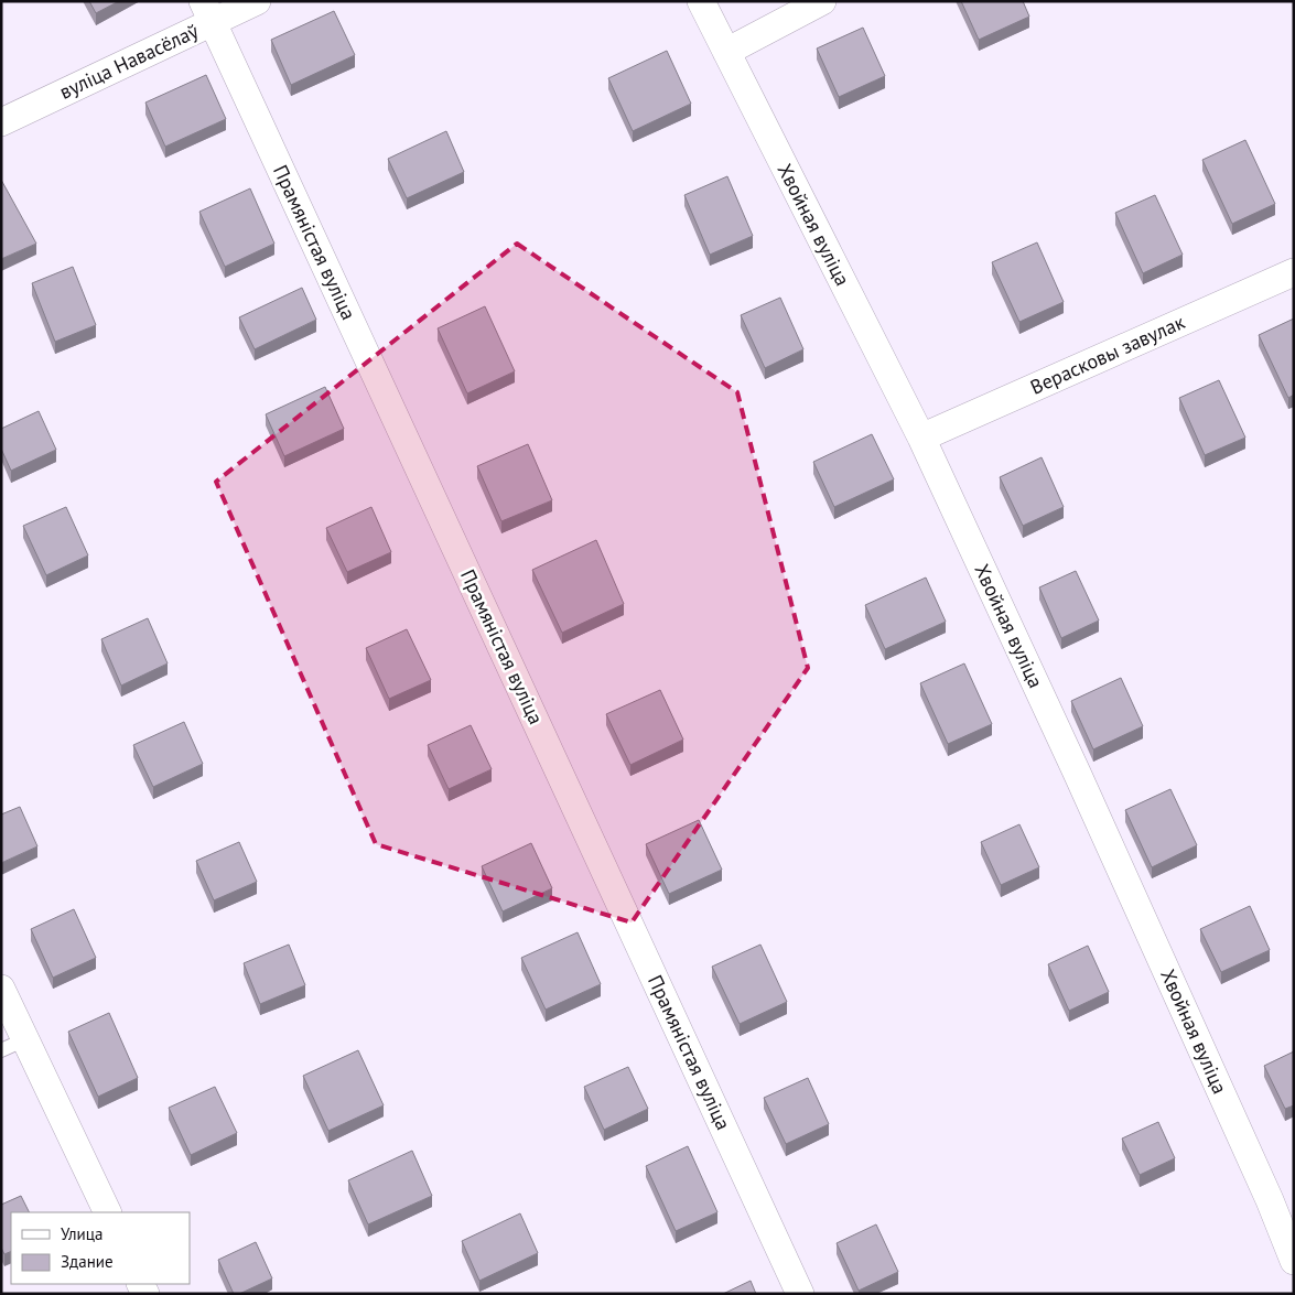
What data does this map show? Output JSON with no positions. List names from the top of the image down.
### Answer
{
  "streets": {
    "street": [
      "вуліца Навасёлаў",
      "Хвойная вуліца",
      "Прамяністая вуліца",
      "Верасковы завулак"
    ]
  },
  "crossings": [
    ["вуліца Навасёлаў", "Прамяністая вуліца"],
    ["Хвойная вуліца", "Верасковы завулак"]
  ],
  "legend": ["Улица", "Здание"]
}
